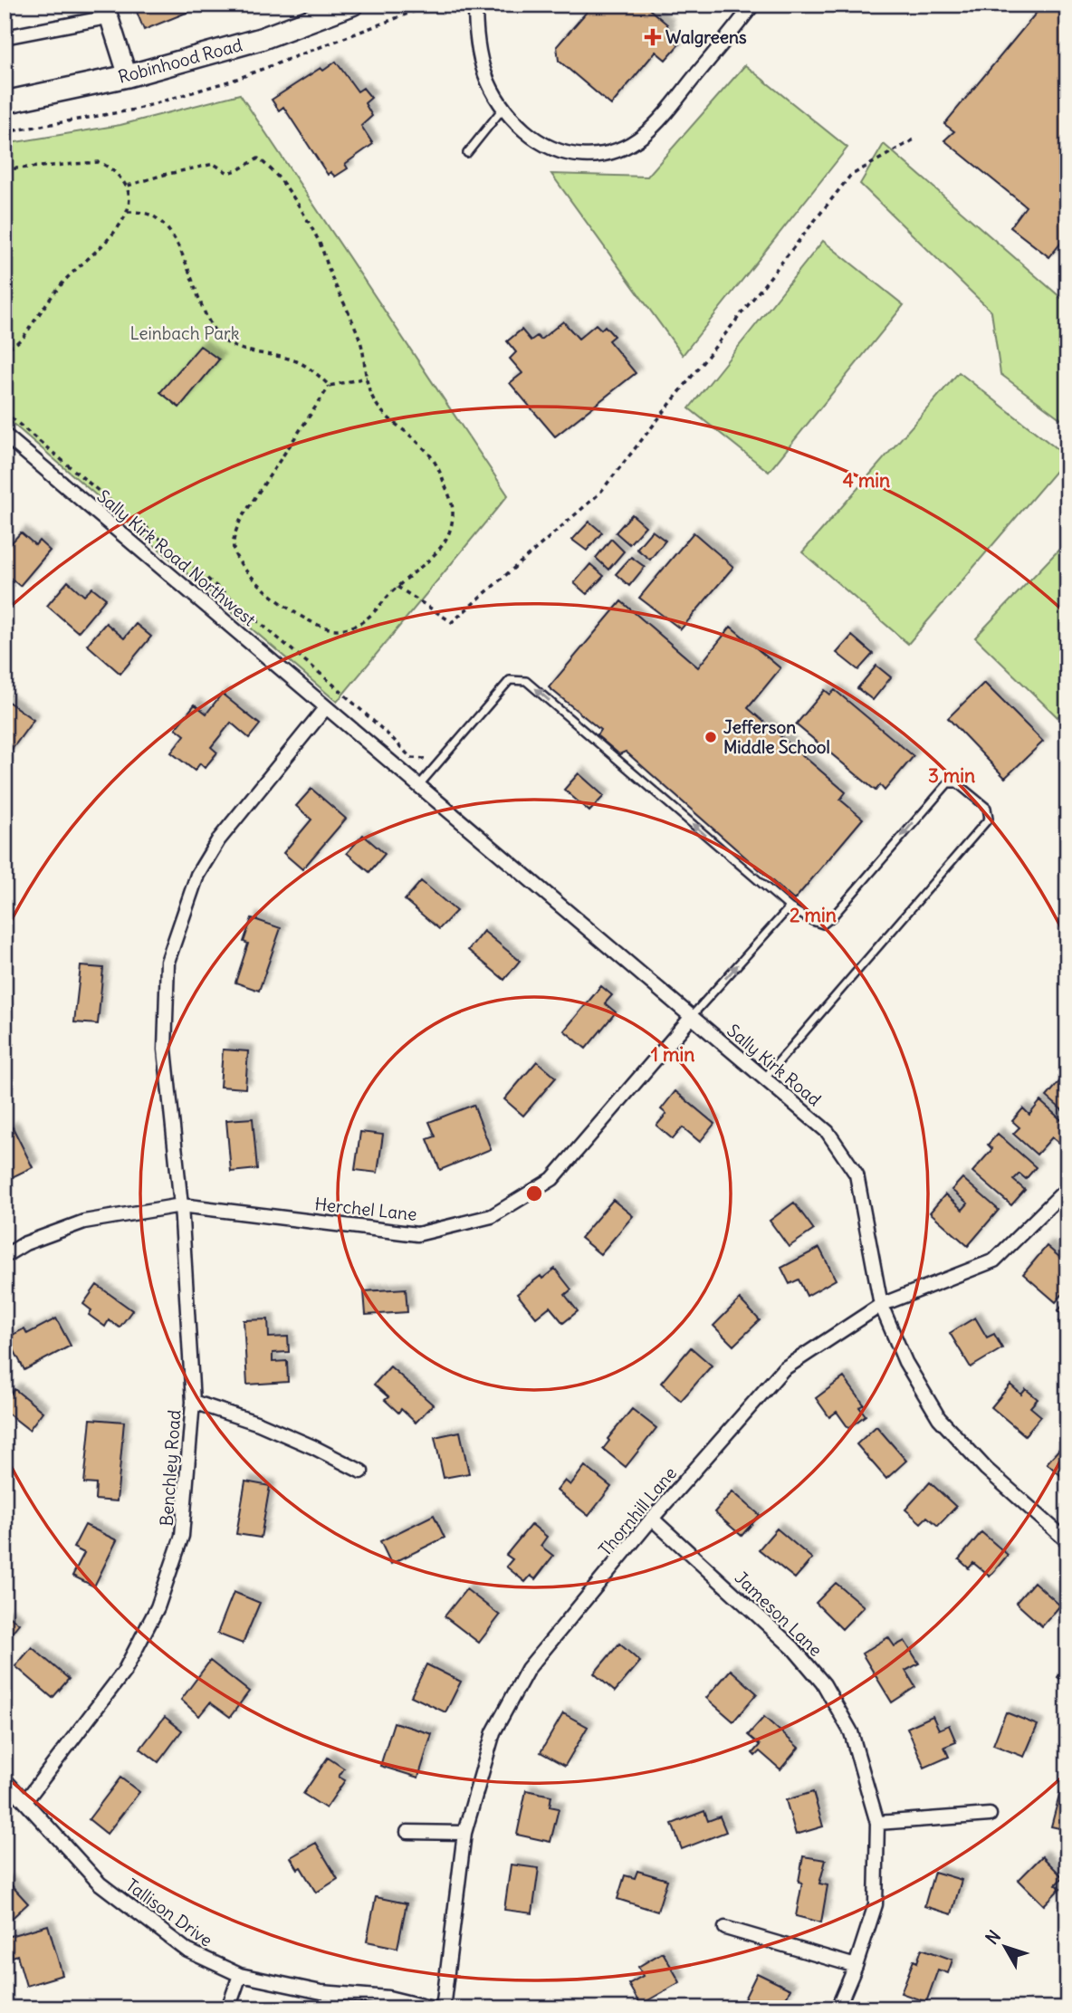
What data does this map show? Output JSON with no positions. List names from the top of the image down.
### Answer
{
  "streets": {
    "main road": ["Robinhood Road"],
    "street": [
      "Sally Kirk Road Northwest",
      "Sally Kirk Road",
      "Herchel Lane",
      "Benchley Road",
      "Thornhill Lane",
      "Jameson Lane",
      "Tallison Drive"
    ]
  },
  "crossings": [
    ["Sally Kirk Road Northwest", "Sally Kirk Road"],
    ["Sally Kirk Road Northwest", "Benchley Road"],
    ["Sally Kirk Road", "Herchel Lane"],
    ["Sally Kirk Road", "Benchley Road"],
    ["Sally Kirk Road", "Thornhill Lane"],
    ["Herchel Lane", "Benchley Road"],
    ["Benchley Road", "Tallison Drive"],
    ["Thornhill Lane", "Jameson Lane"]
  ],
  "parks": ["Leinbach Park"],
  "places": {
    "health": ["Walgreens"],
    "other": ["Jefferson Middle School"]
  },
  "north": "top left",
  "rings": [
    "4 min",
    "3 min",
    "2 min",
    "1 min"
  ]
}
